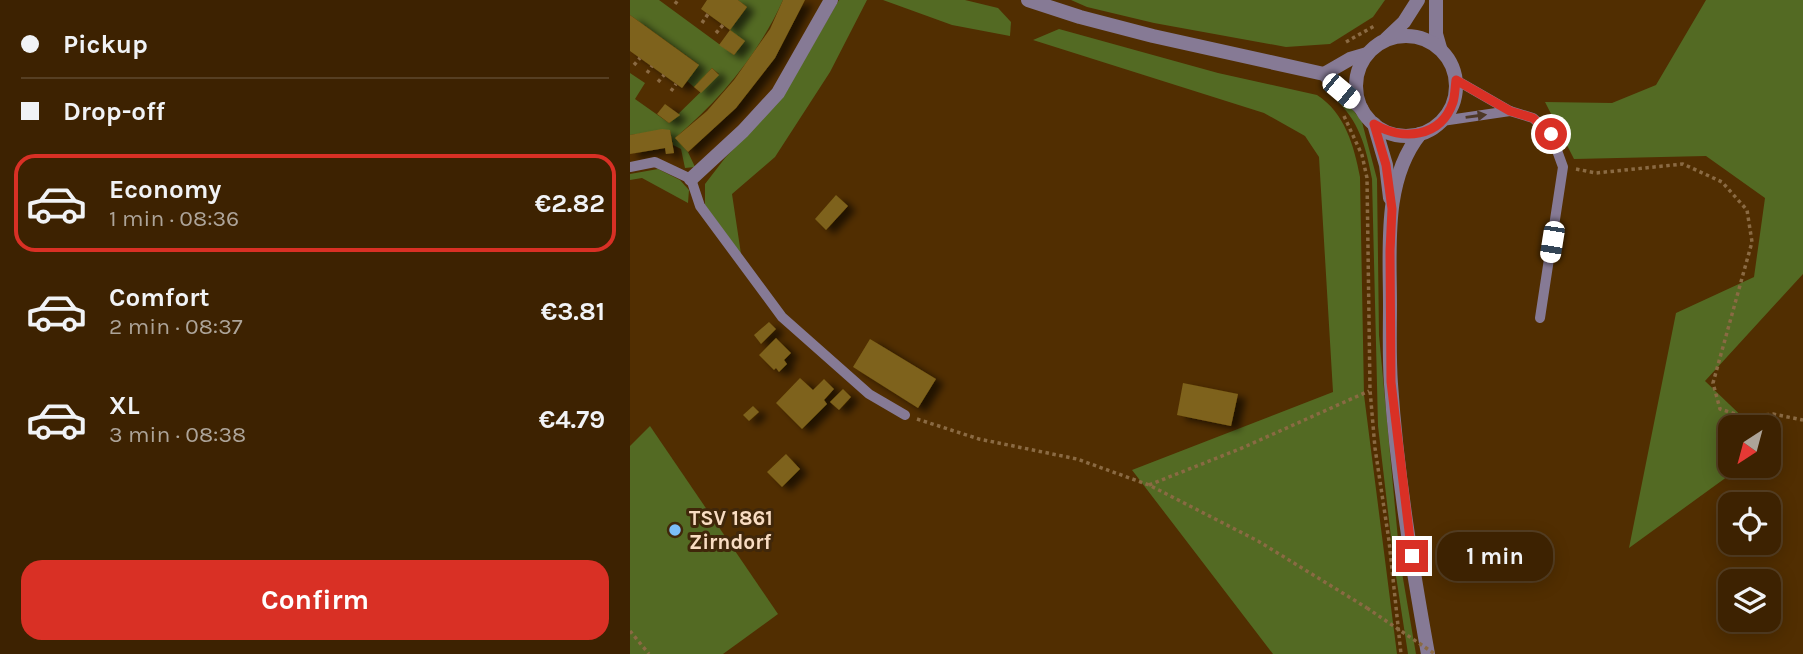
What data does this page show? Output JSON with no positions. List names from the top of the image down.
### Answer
{
  "places": ["TSV 1861 Zirndorf"],
  "north": "bottom left",
  "page": {
    "banner": ["Pickup", "Drop-off"],
    "list": [
      {
        "name": "Economy",
        "note": "1 min · 08:36",
        "value": "€2.82"
      },
      {
        "name": "Comfort",
        "note": "2 min · 08:37",
        "value": "€3.81"
      },
      {
        "name": "XL",
        "note": "3 min · 08:38",
        "value": "€4.79"
      }
    ],
    "bubble": "1 min",
    "buttons": "Confirm"
  }
}
